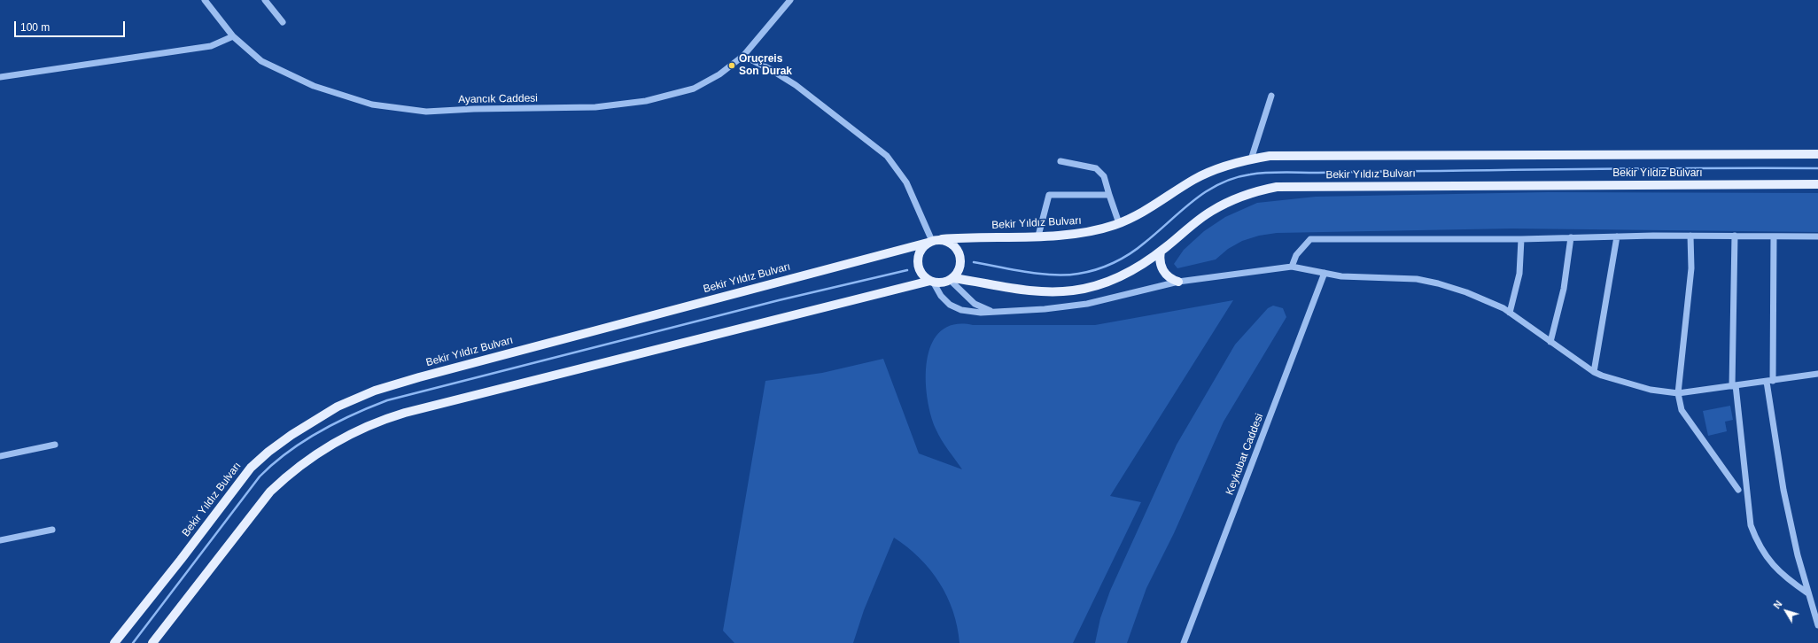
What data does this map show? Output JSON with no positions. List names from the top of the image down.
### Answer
{
  "streets": {
    "main road": ["Bekir Yıldız Bulvarı"],
    "street": ["Ayancık Caddesi", "Keykubat Caddesi"]
  },
  "places": ["Oruçreis Son Durak"],
  "scale_bar": "100 m",
  "north": "top left"
}
